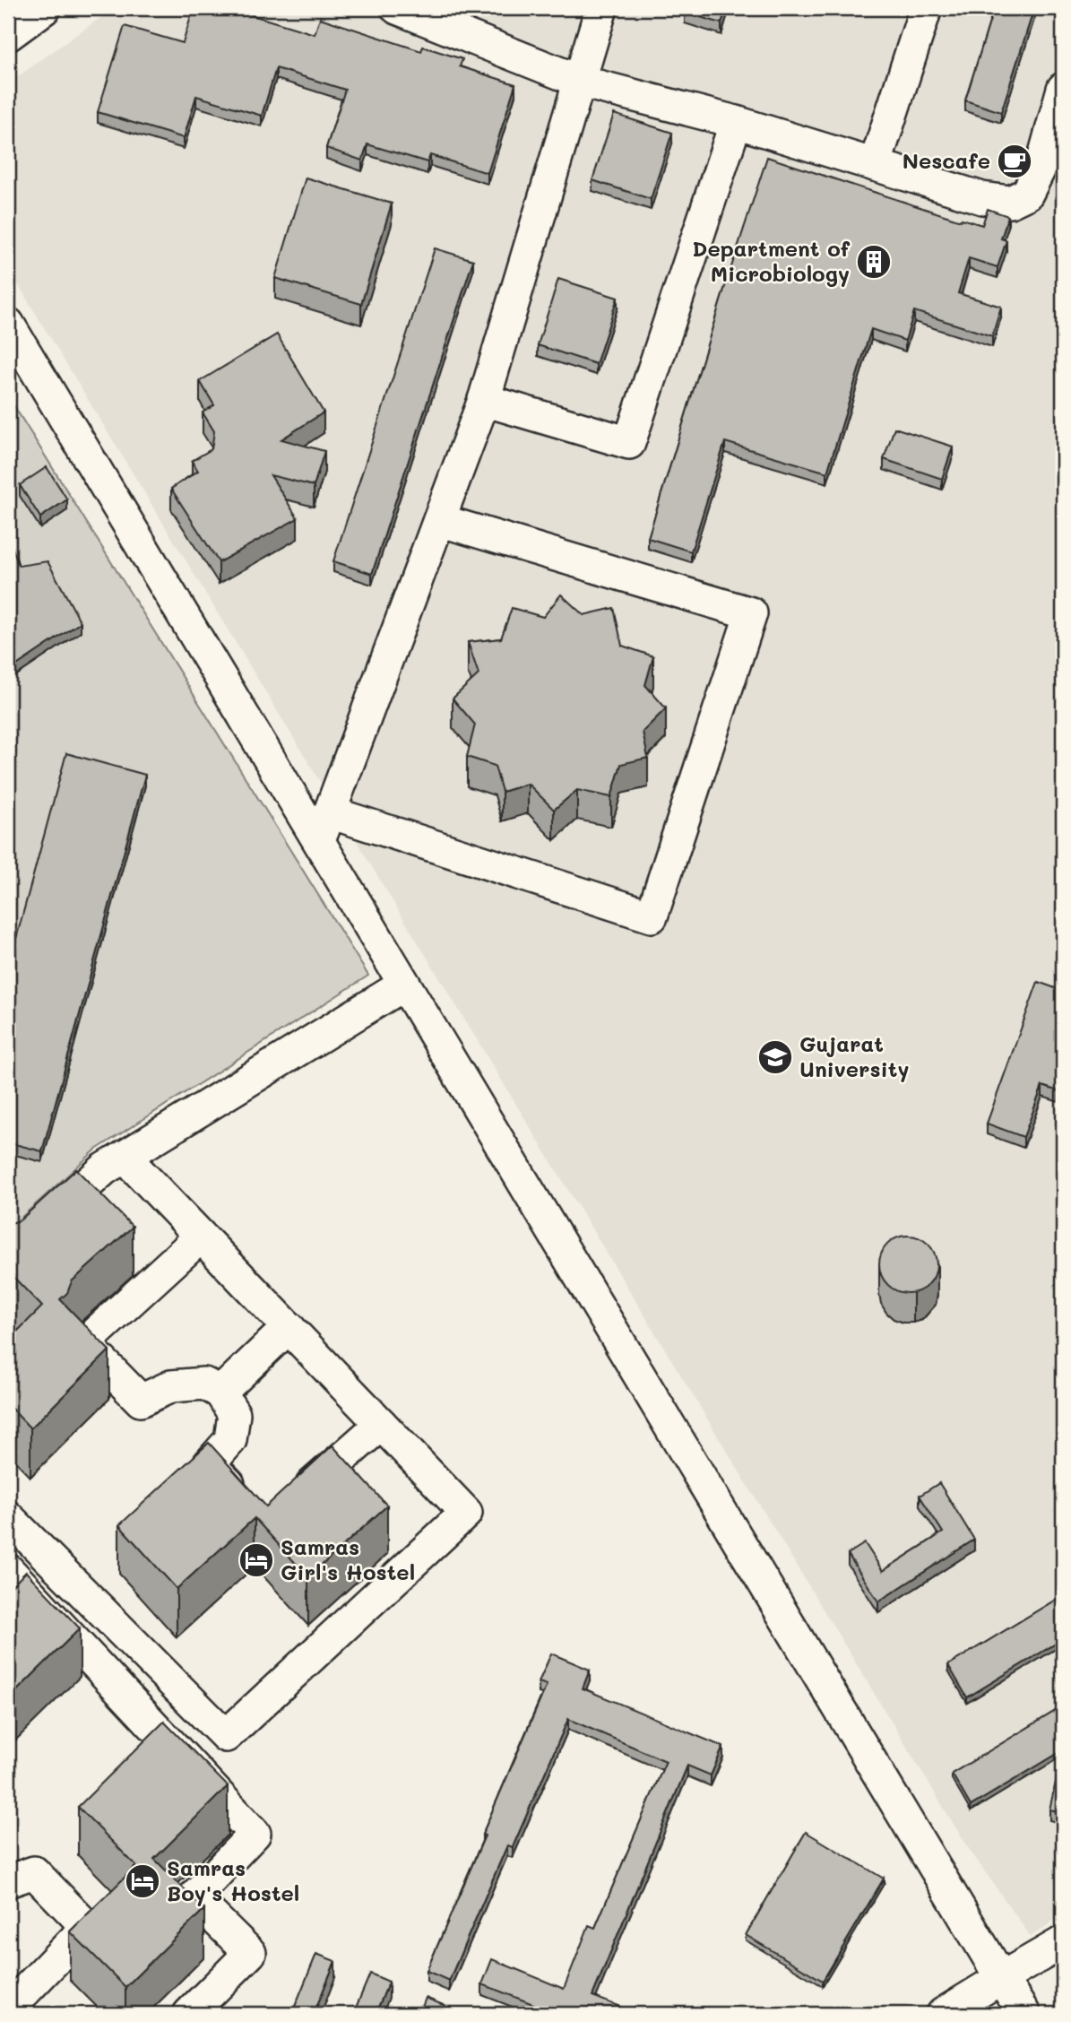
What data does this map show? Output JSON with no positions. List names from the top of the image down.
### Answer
{
  "places": {
    "cafe": ["Nescafe"],
    "building": ["Department of Microbiology"],
    "school or university": ["Gujarat University"],
    "hotel": ["Samras Girl's Hostel", "Samras Boy's Hostel"]
  }
}
